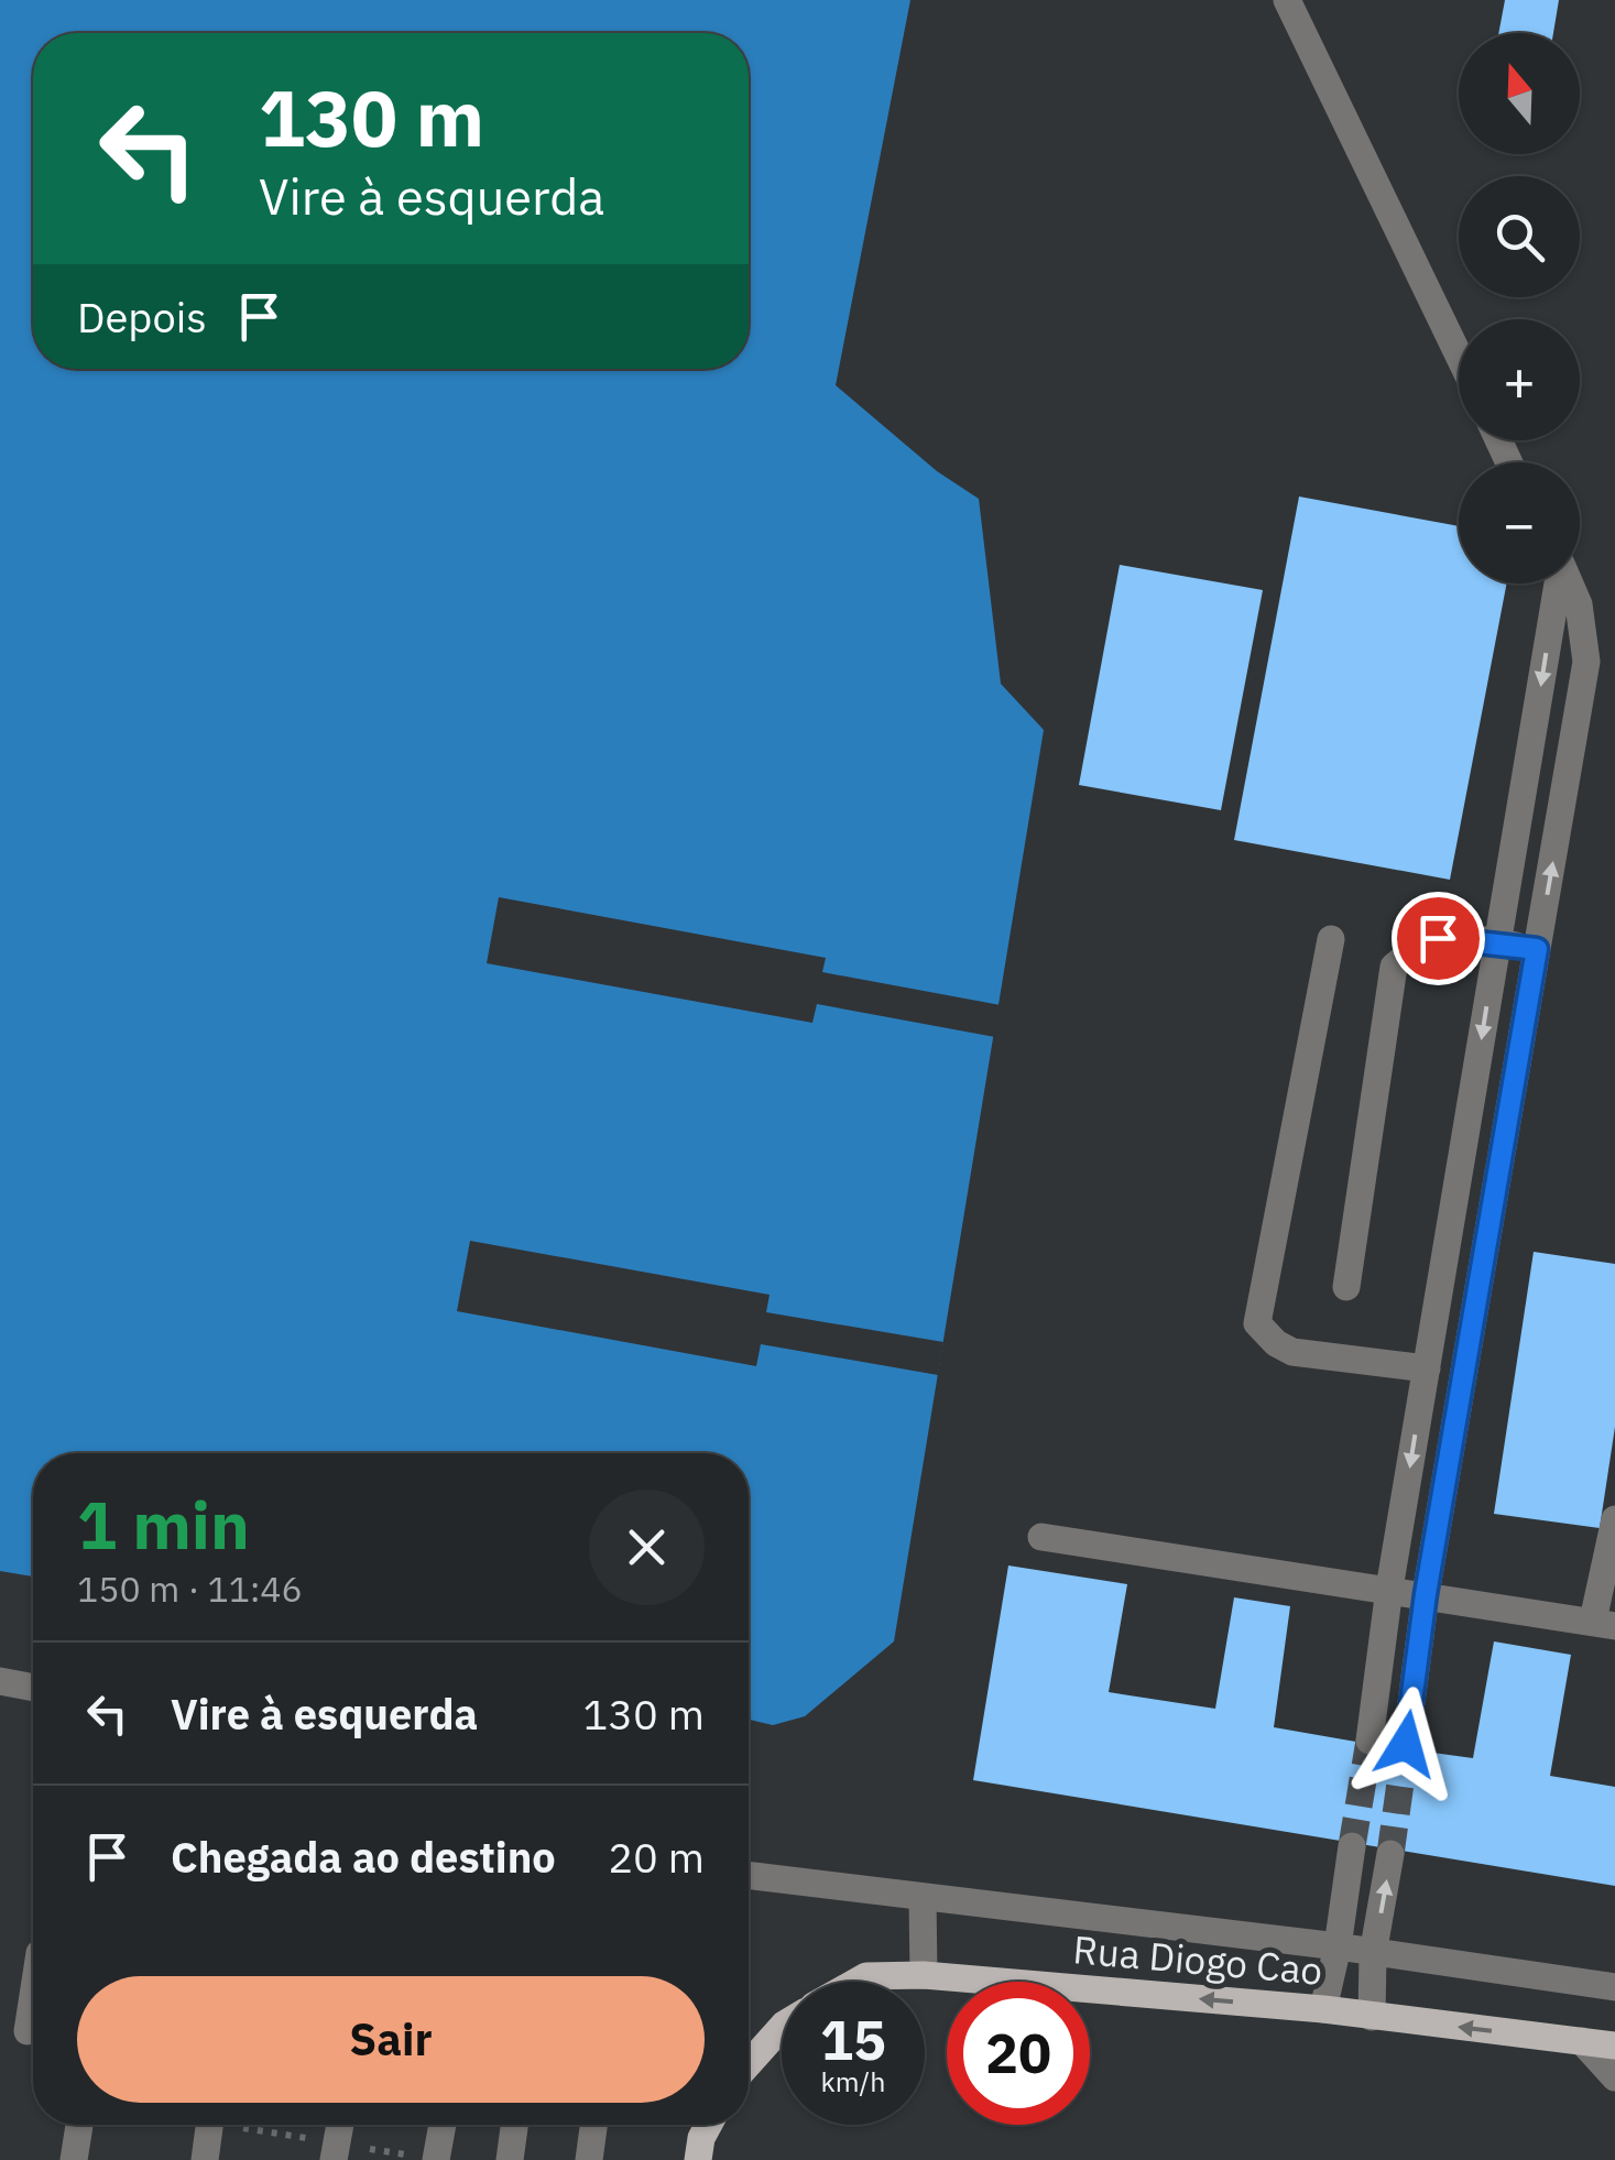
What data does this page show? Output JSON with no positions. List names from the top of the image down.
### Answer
{
  "streets": {
    "main road": ["Rua Diogo Cao"]
  },
  "one_way": ["Rua Diogo Cao"],
  "north": "top",
  "page": {
    "map_buttons": ["+", "−"],
    "turn": ["130 m", "Vire à esquerda"],
    "then": "Depois",
    "heading": ["1 min", "150 m · 11:46"],
    "list": [
      {
        "name": "Vire à esquerda",
        "value": "130 m"
      },
      {
        "name": "Chegada ao destino",
        "value": "20 m"
      }
    ],
    "buttons": "Sair",
    "speed": "15 km/h",
    "limit": "20"
  }
}
